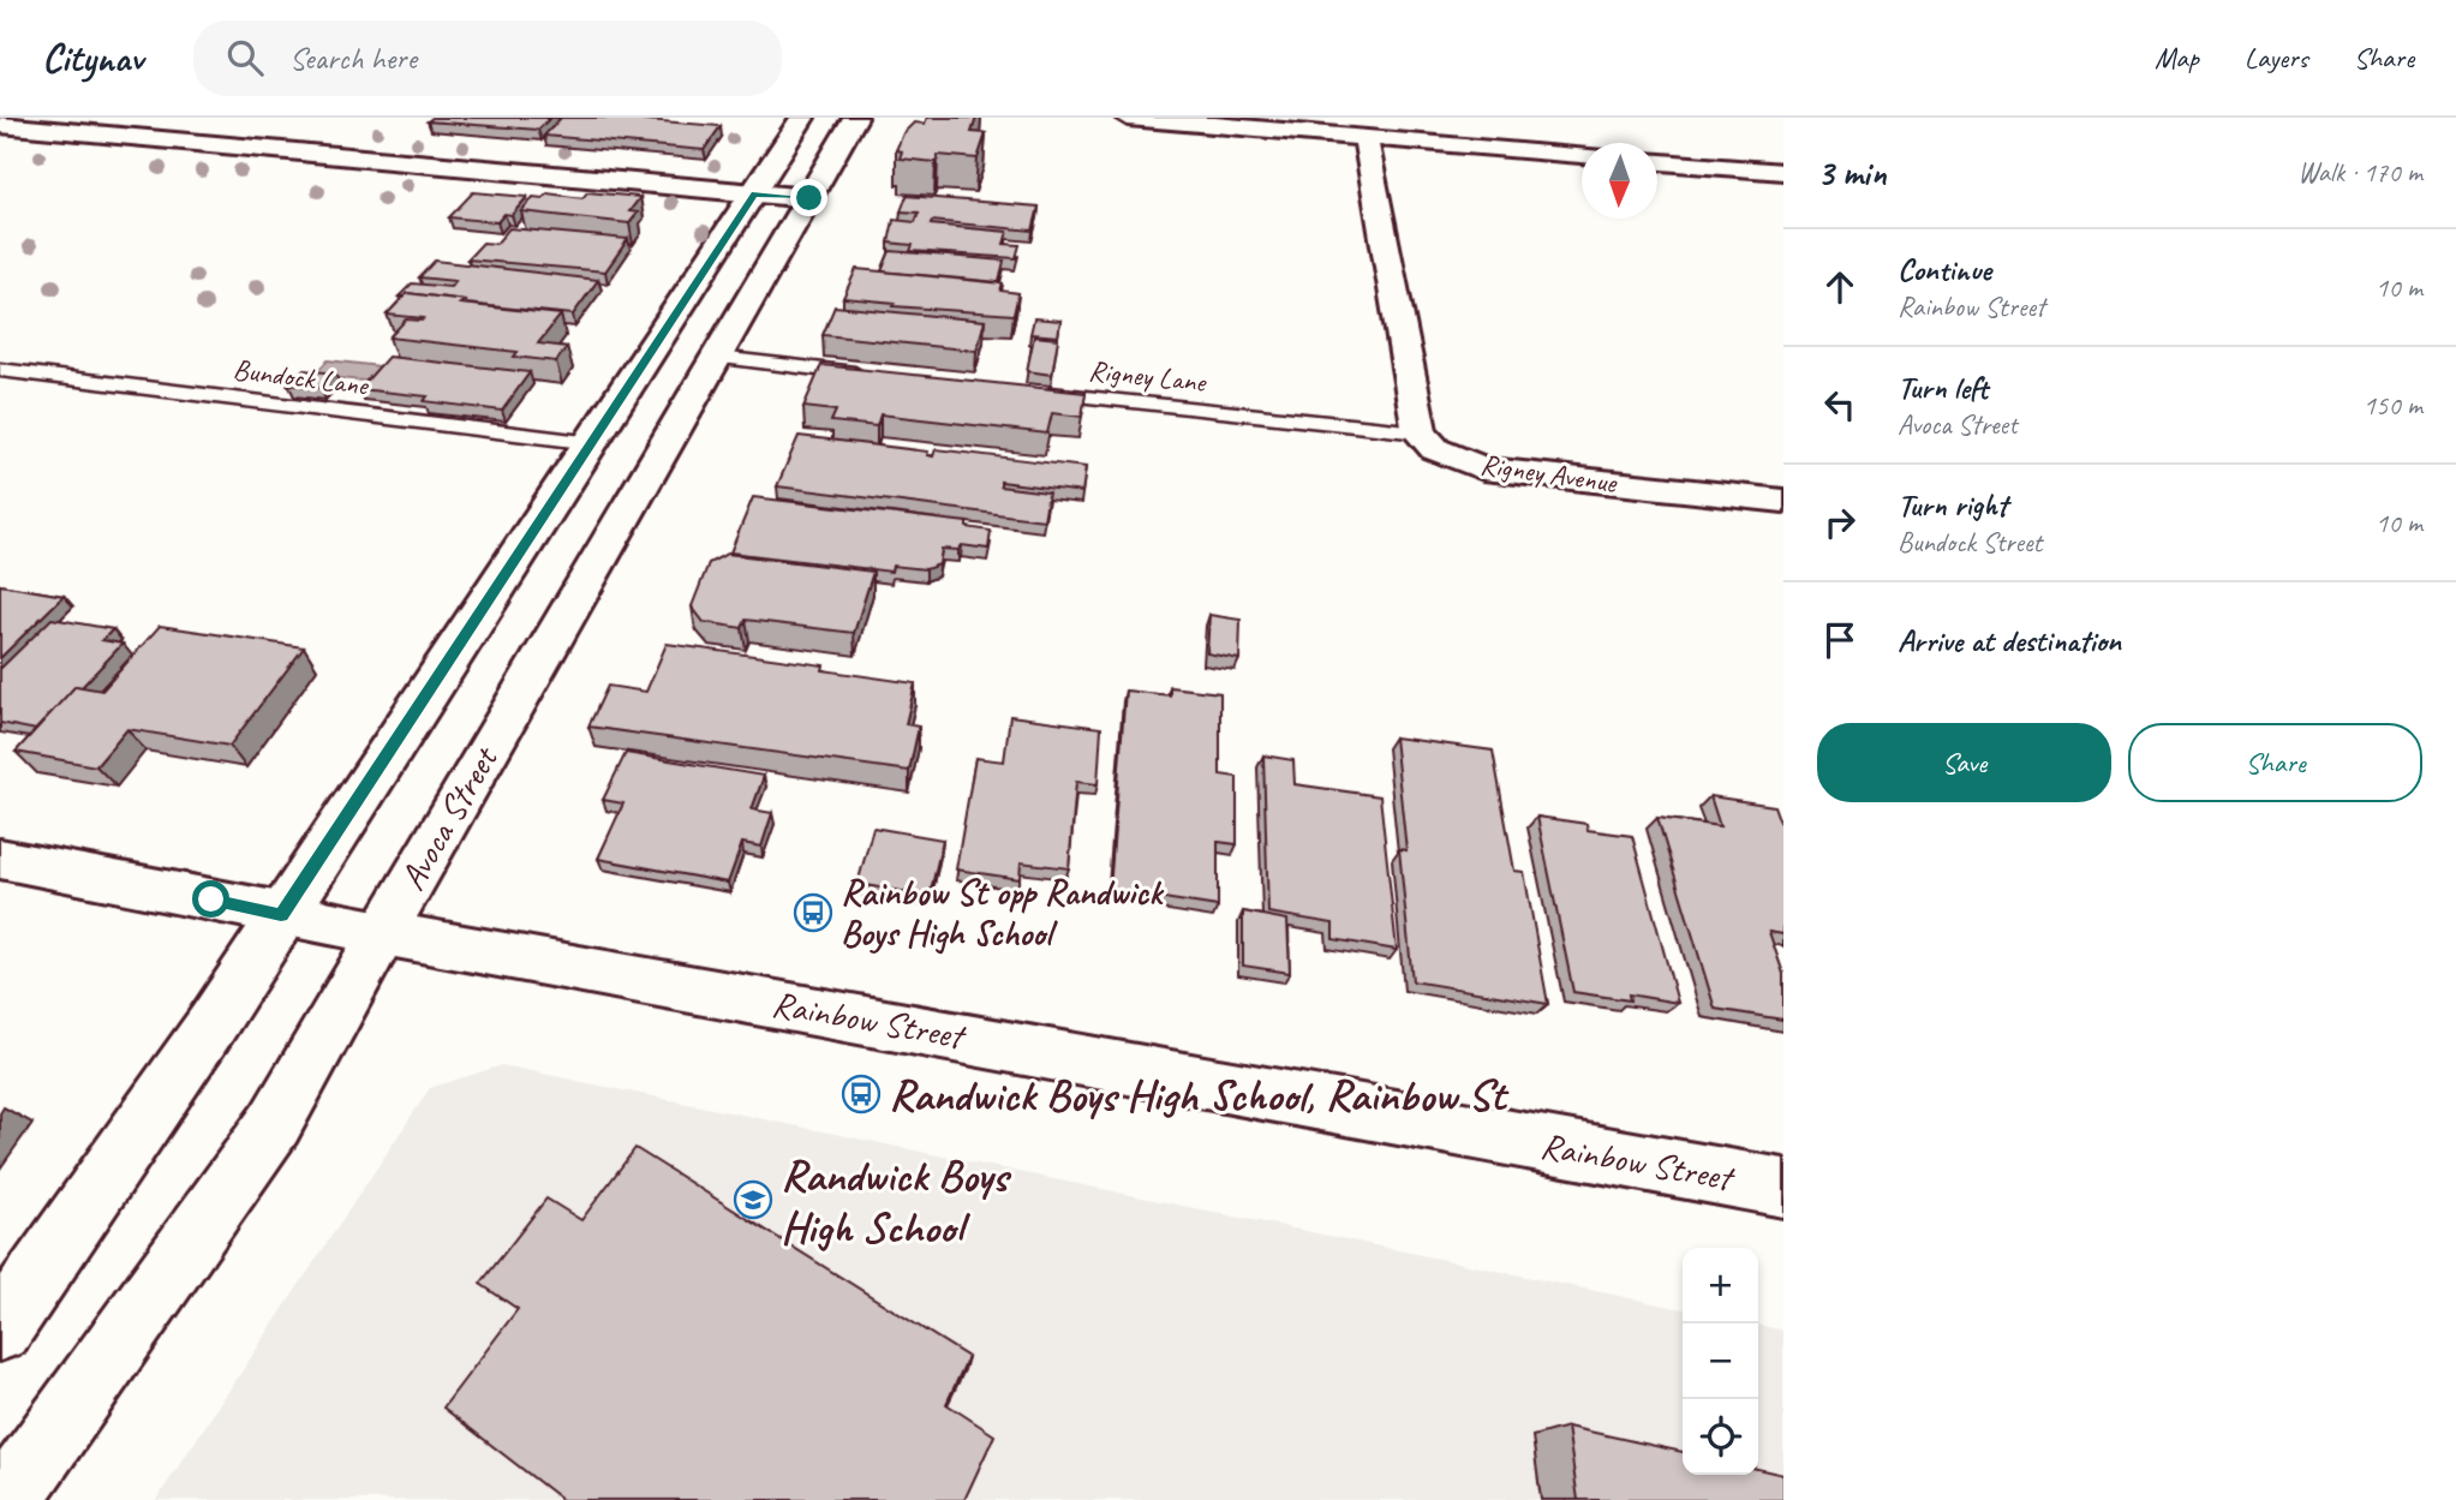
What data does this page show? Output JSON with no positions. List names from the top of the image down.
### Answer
{
  "streets": {
    "main road": ["Rigney Avenue", "Avoca Street", "Rainbow Street"],
    "lane": ["Rigney Lane", "Bundock Lane"]
  },
  "crossings": [
    ["Rigney Lane", "Rigney Avenue"],
    ["Avoca Street", "Rainbow Street"]
  ],
  "places": {
    "bus stop": ["Rainbow St opp Randwick Boys High School", "Randwick Boys High School, Rainbow St"],
    "school or university": ["Randwick Boys High School"]
  },
  "north": "bottom",
  "page": {
    "header": "Citynav",
    "search": "Search here",
    "nav": ["Map", "Layers", "Share"],
    "heading": ["3 min", "Walk · 170 m"],
    "list": [
      ["Continue", "Rainbow Street", "10 m"],
      ["Turn left", "Avoca Street", "150 m"],
      ["Turn right", "Bundock Street", "10 m"],
      "Arrive at destination"
    ],
    "buttons": ["Save", "Share"],
    "map_buttons": ["+", "−"]
  }
}
